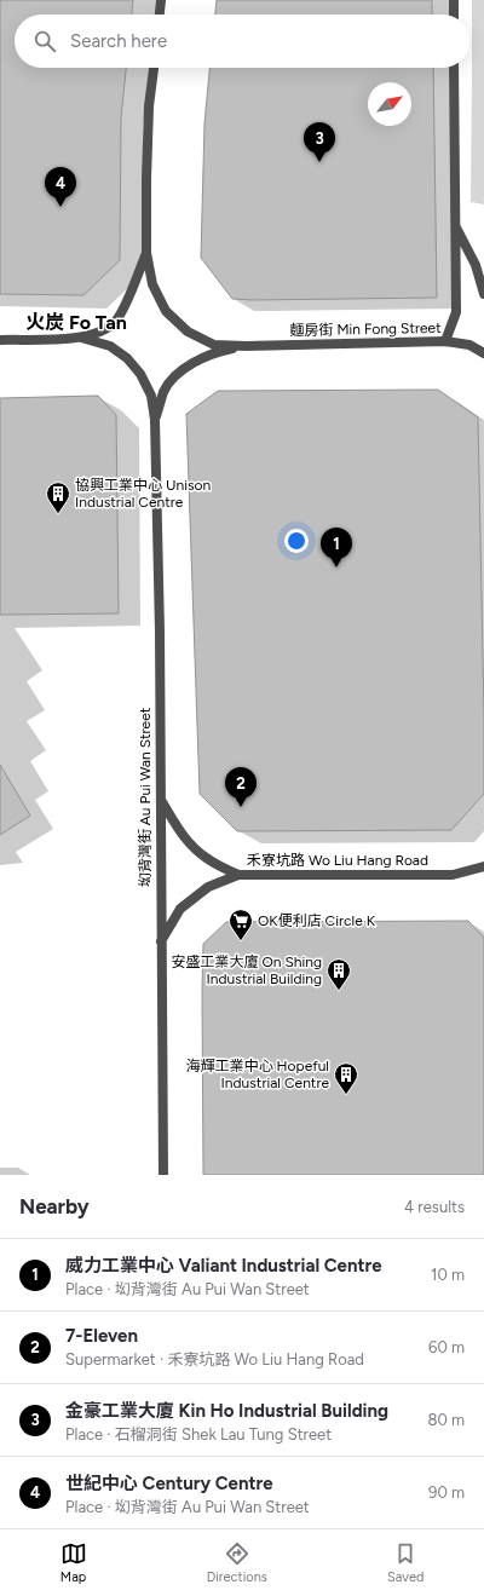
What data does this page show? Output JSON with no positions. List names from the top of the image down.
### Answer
{
  "streets": {
    "street": ["麵房街 Min Fong Street", "㘭背灣街 Au Pui Wan Street", "禾寮坑路 Wo Liu Hang Road"]
  },
  "crossings": [
    ["㘭背灣街 Au Pui Wan Street", "禾寮坑路 Wo Liu Hang Road"]
  ],
  "districts": ["火炭 Fo Tan"],
  "places": {
    "building": ["協興工業中心 Unison Industrial Centre", "安盛工業大廈 On Shing Industrial Building", "海輝工業中心 Hopeful Industrial Centre"],
    "supermarket": ["OK便利店 Circle K"]
  },
  "north": "top right",
  "page": {
    "search": "Search here",
    "pins": [
      "3",
      "4",
      "1",
      "2"
    ],
    "heading": ["Nearby", "4 results"],
    "list": [
      {
        "mark": "1",
        "name": "威力工業中心 Valiant Industrial Centre",
        "note": "Place · 㘭背灣街 Au Pui Wan Street",
        "value": "10 m"
      },
      {
        "mark": "2",
        "name": "7-Eleven",
        "note": "Supermarket · 禾寮坑路 Wo Liu Hang Road",
        "value": "60 m"
      },
      {
        "mark": "3",
        "name": "金豪工業大廈 Kin Ho Industrial Building",
        "note": "Place · 石榴洞街 Shek Lau Tung Street",
        "value": "80 m"
      },
      {
        "mark": "4",
        "name": "世紀中心 Century Centre",
        "note": "Place · 㘭背灣街 Au Pui Wan Street",
        "value": "90 m"
      }
    ],
    "nav": ["Map", "Directions", "Saved"]
  }
}
